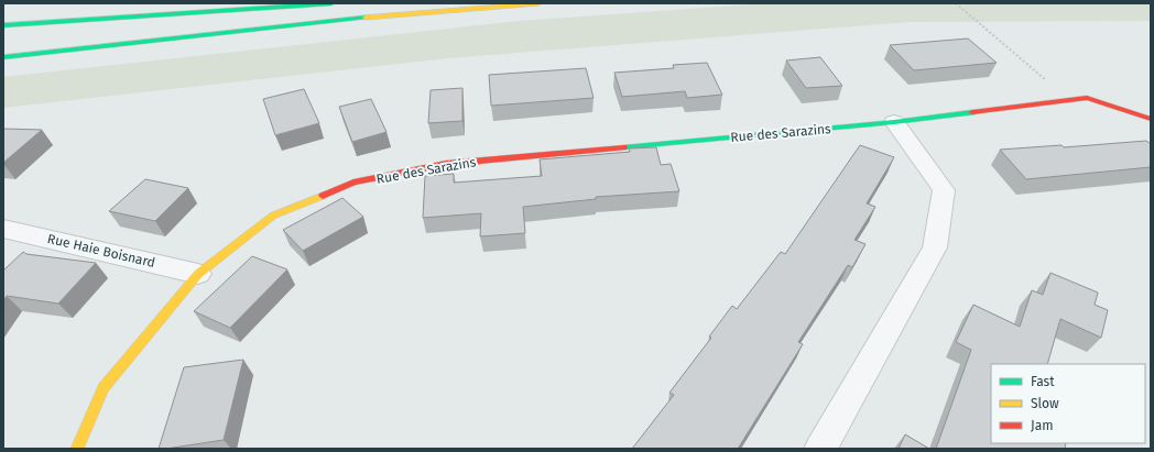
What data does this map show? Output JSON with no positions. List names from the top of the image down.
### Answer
{
  "streets": {
    "main road": ["Rue des Sarazins"],
    "street": ["Rue Haie Boisnard"]
  },
  "crossings": [
    ["Rue des Sarazins", "Rue Haie Boisnard"]
  ],
  "legend": ["Fast", "Slow", "Jam"]
}
